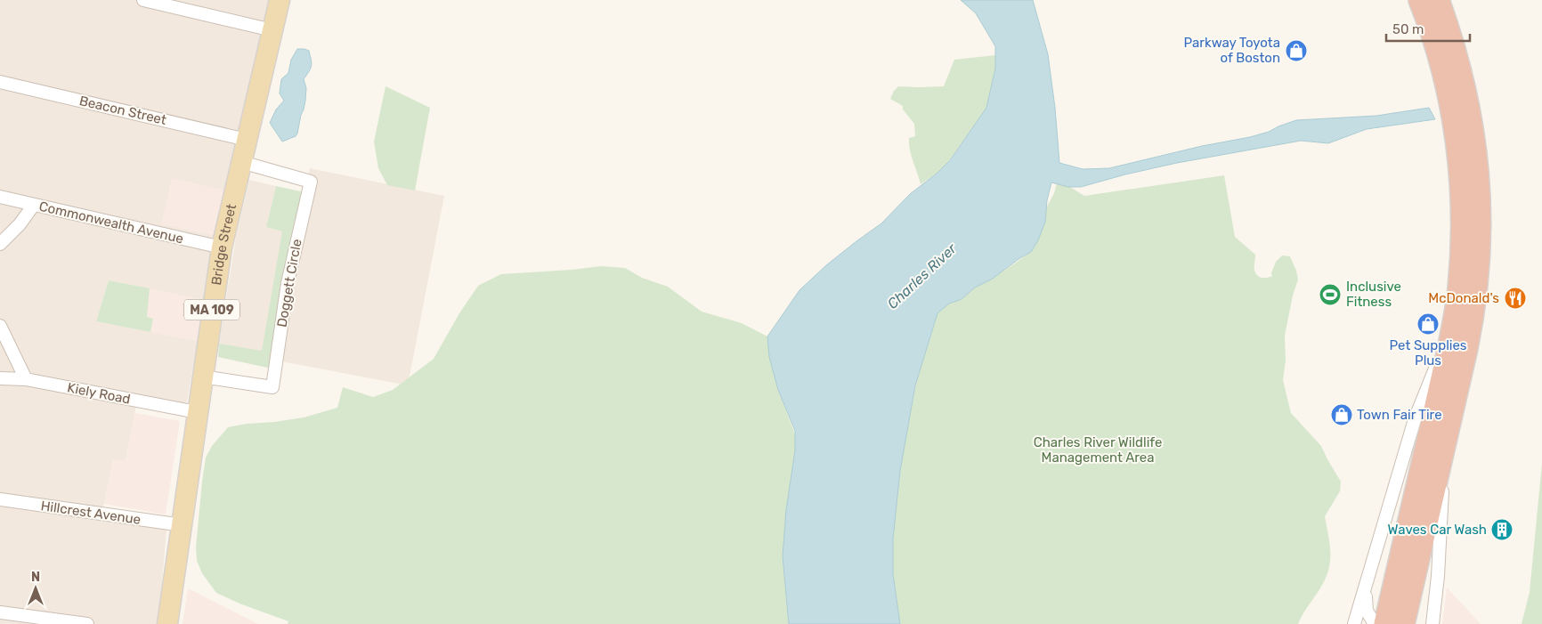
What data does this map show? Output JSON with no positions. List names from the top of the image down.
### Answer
{
  "streets": {
    "main road": ["Bridge Street", "MA 109"],
    "street": [
      "Beacon Street",
      "Commonwealth Avenue",
      "Doggett Circle",
      "Kiely Road",
      "Hillcrest Avenue"
    ]
  },
  "crossings": [
    ["Beacon Street", "Bridge Street"],
    ["Commonwealth Avenue", "Bridge Street"],
    ["Bridge Street", "Doggett Circle"],
    ["Bridge Street", "Kiely Road"],
    ["Bridge Street", "Hillcrest Avenue"]
  ],
  "water": ["Charles River"],
  "parks": ["Charles River Wildlife Management Area"],
  "places": {
    "shop": ["Parkway Toyota of Boston", "Pet Supplies Plus", "Town Fair Tire"],
    "sports": ["Inclusive Fitness"],
    "restaurant": ["McDonald's"],
    "building": ["Waves Car Wash"]
  },
  "scale_bar": "50 m",
  "north": "top"
}
